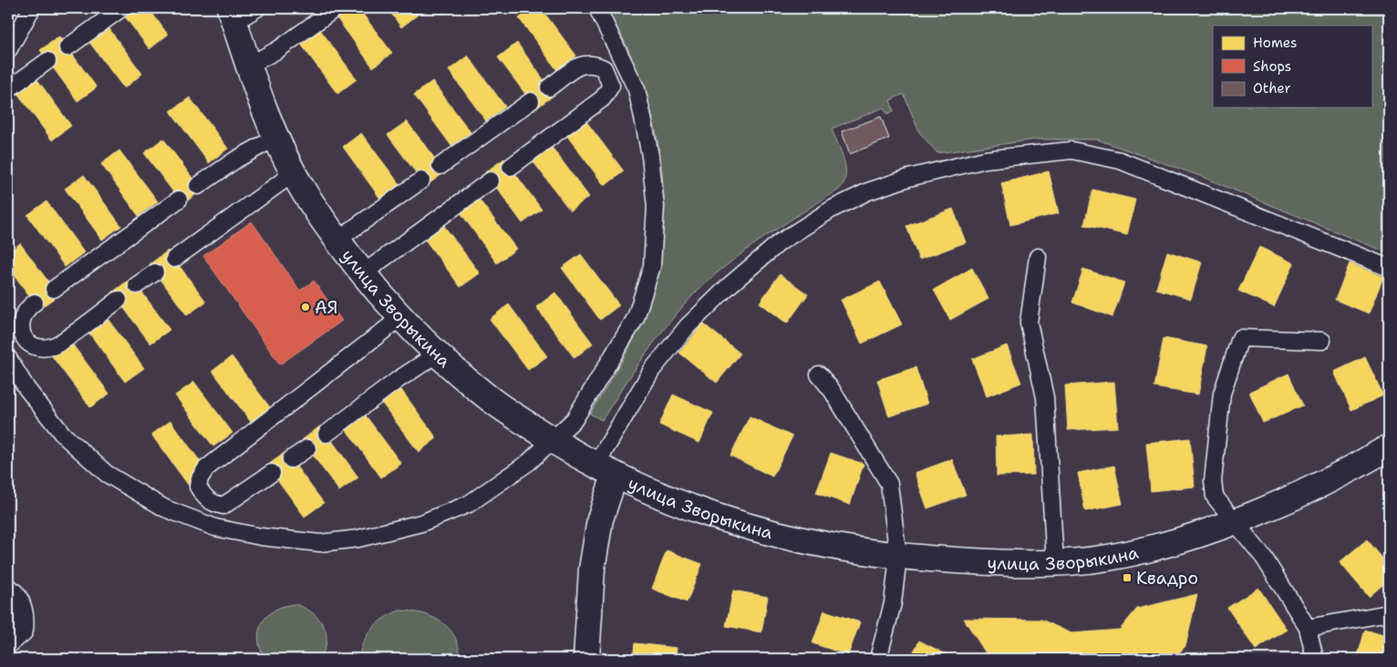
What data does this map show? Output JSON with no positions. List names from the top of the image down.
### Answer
{
  "streets": {
    "street": ["улица Зворыкина"]
  },
  "places": {
    "other": ["АЯ"],
    "transit": ["Квадро"]
  },
  "legend": ["Homes", "Shops", "Other"]
}
